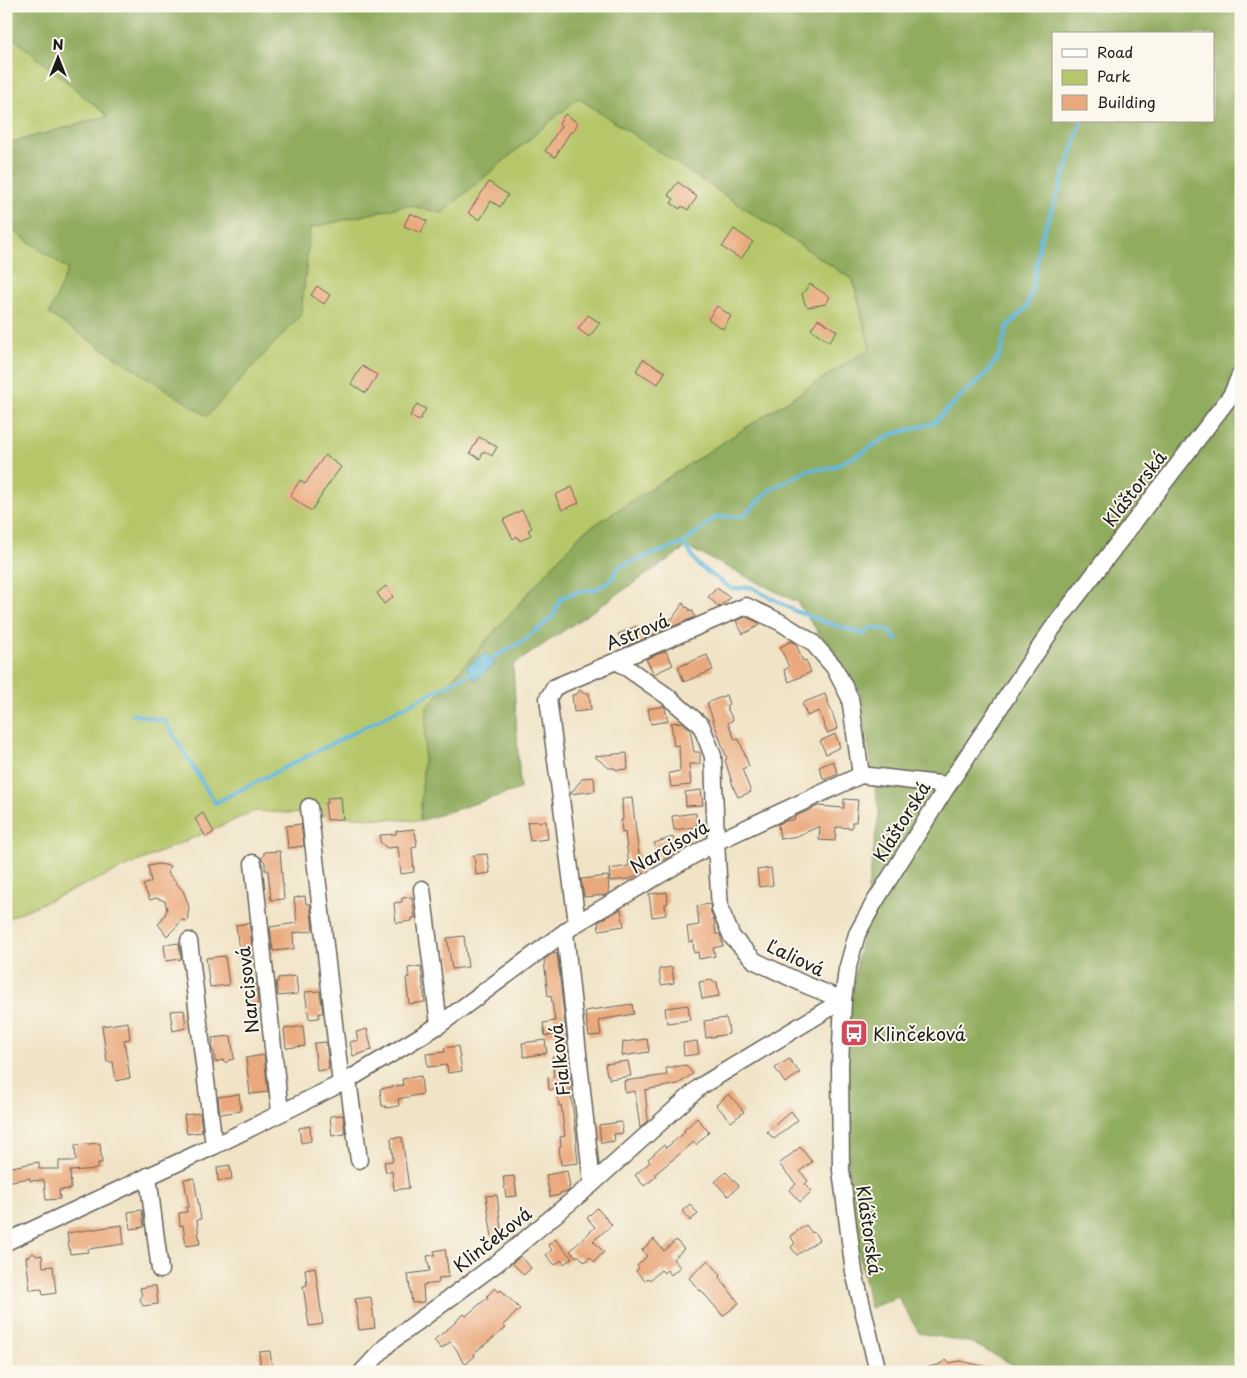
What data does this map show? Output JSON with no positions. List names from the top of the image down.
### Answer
{
  "streets": {
    "street": [
      "Kláštorská",
      "Astrová",
      "Narcisová",
      "Ľaliová",
      "Fialková",
      "Klinčeková"
    ]
  },
  "crossings": [
    ["Kláštorská", "Ľaliová"],
    ["Kláštorská", "Klinčeková"],
    ["Astrová", "Narcisová"],
    ["Astrová", "Ľaliová"],
    ["Astrová", "Fialková"],
    ["Narcisová", "Ľaliová"],
    ["Narcisová", "Fialková"],
    ["Ľaliová", "Klinčeková"],
    ["Fialková", "Klinčeková"]
  ],
  "places": {
    "bus stop": ["Klinčeková"]
  },
  "legend": ["Road", "Park", "Building"],
  "north": "top"
}
